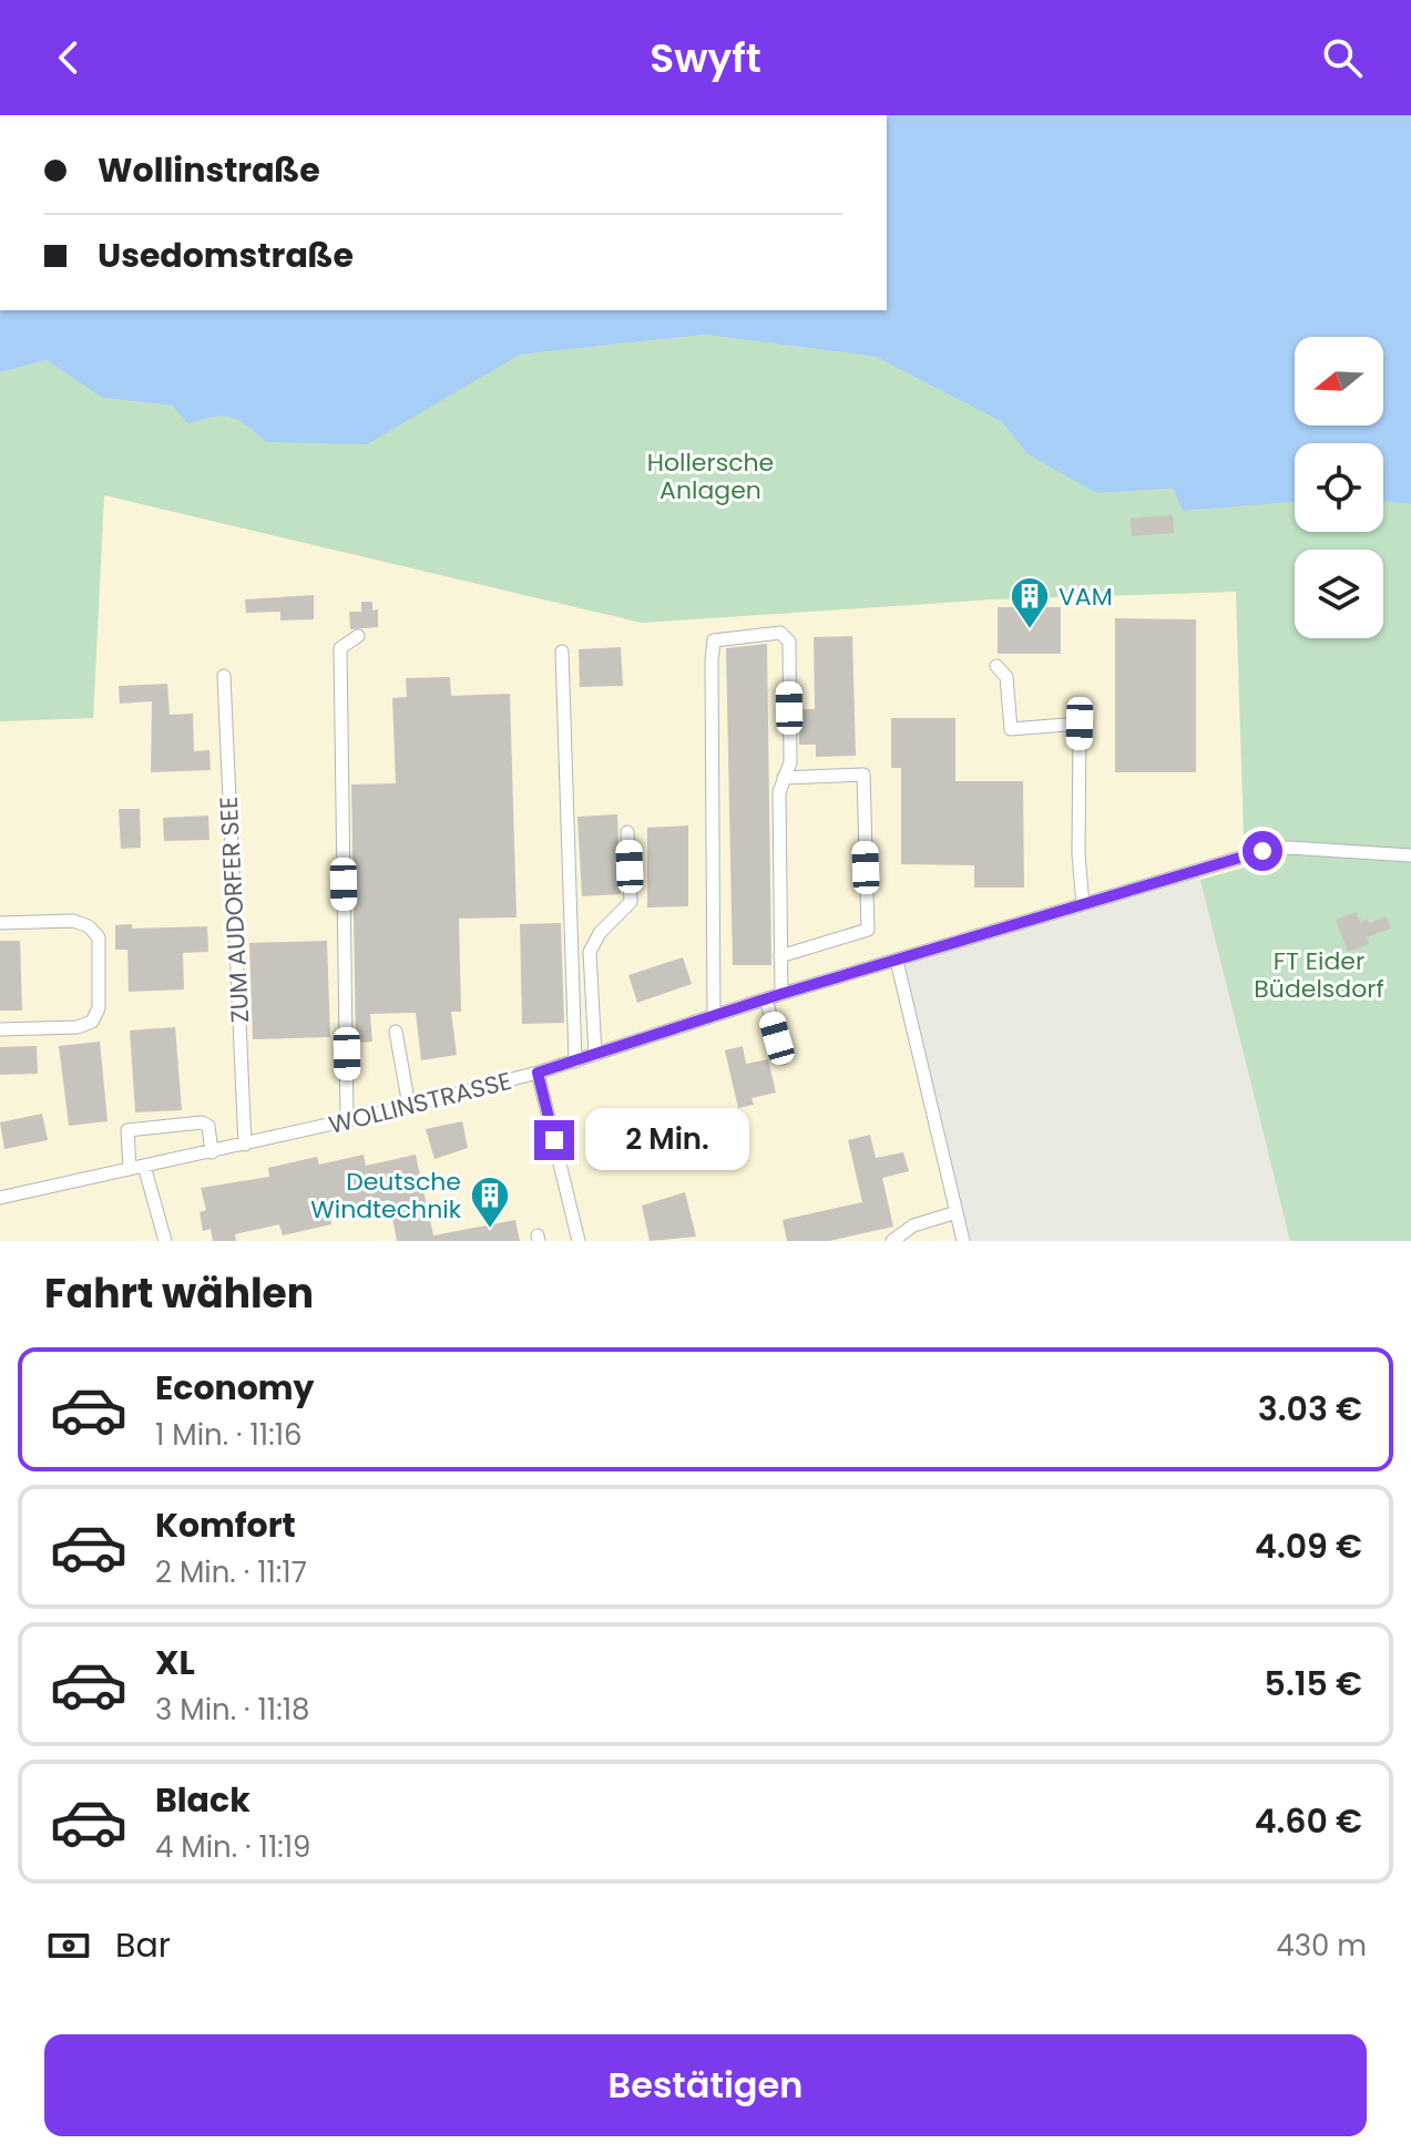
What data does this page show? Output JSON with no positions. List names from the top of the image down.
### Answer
{
  "streets": {
    "street": ["ZUM AUDORFER SEE", "WOLLINSTRASSE"]
  },
  "crossings": [
    ["ZUM AUDORFER SEE", "WOLLINSTRASSE"]
  ],
  "parks": ["Hollersche Anlagen", "FT Eider Büdelsdorf"],
  "places": {
    "building": ["VAM", "Deutsche Windtechnik"]
  },
  "north": "left",
  "page": {
    "header": "Swyft",
    "banner": ["Wollinstraße", "Usedomstraße"],
    "bubble": "2 Min.",
    "heading": "Fahrt wählen",
    "list": [
      {
        "name": "Economy",
        "note": "1 Min. · 11:16",
        "value": "3.03 €"
      },
      {
        "name": "Komfort",
        "note": "2 Min. · 11:17",
        "value": "4.09 €"
      },
      {
        "name": "XL",
        "note": "3 Min. · 11:18",
        "value": "5.15 €"
      },
      {
        "name": "Black",
        "note": "4 Min. · 11:19",
        "value": "4.60 €"
      }
    ],
    "pay": ["Bar", "430 m"],
    "buttons": "Bestätigen"
  }
}
